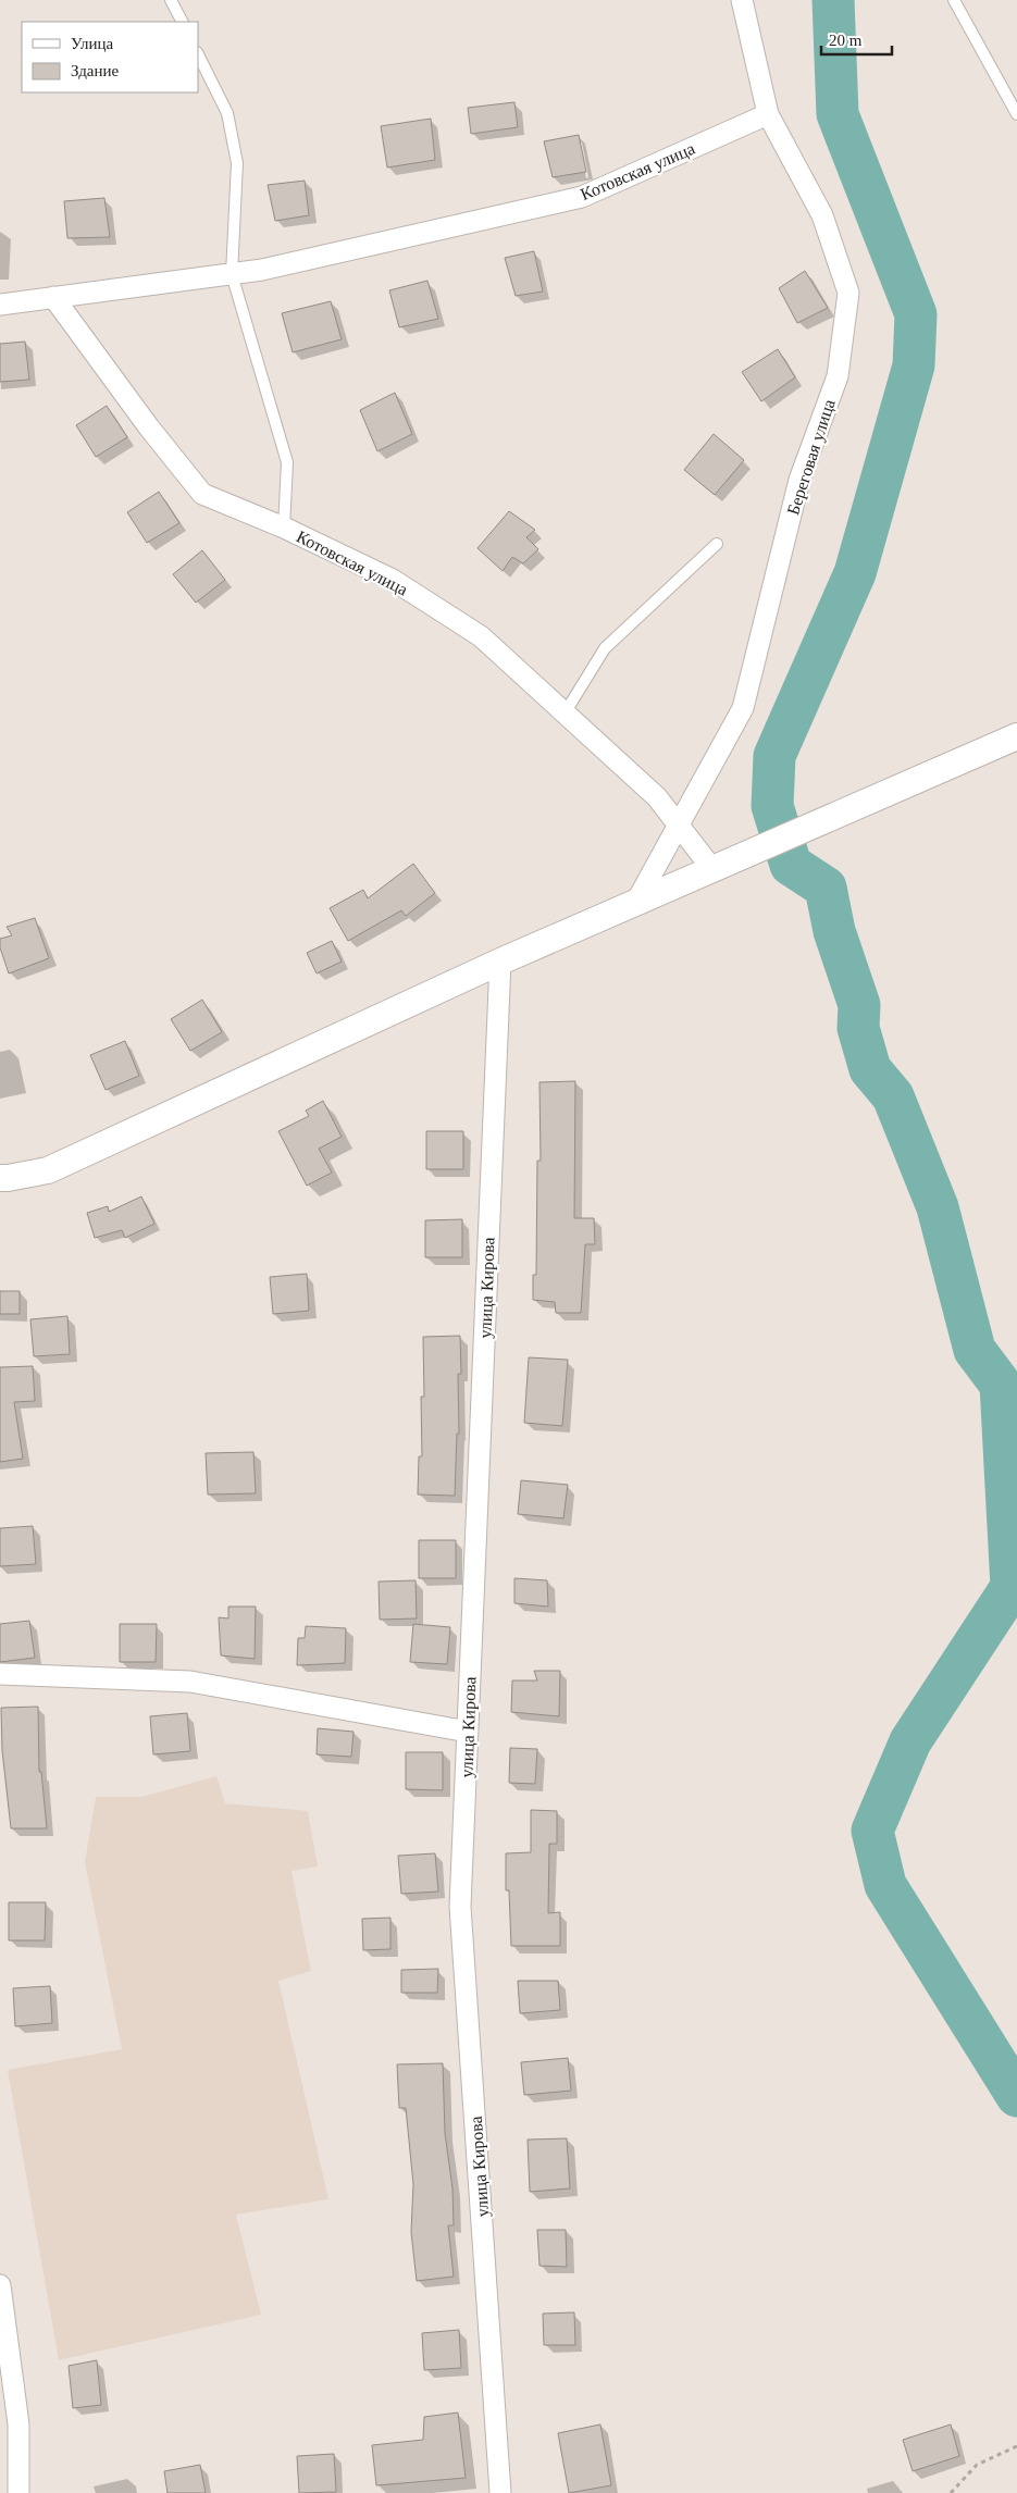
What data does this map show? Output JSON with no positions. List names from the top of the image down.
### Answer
{
  "streets": {
    "street": ["Котовская улица", "Береговая улица", "улица Кирова"]
  },
  "crossings": [
    ["Котовская улица", "Береговая улица"]
  ],
  "legend": ["Улица", "Здание"],
  "scale_bar": "20 m"
}
